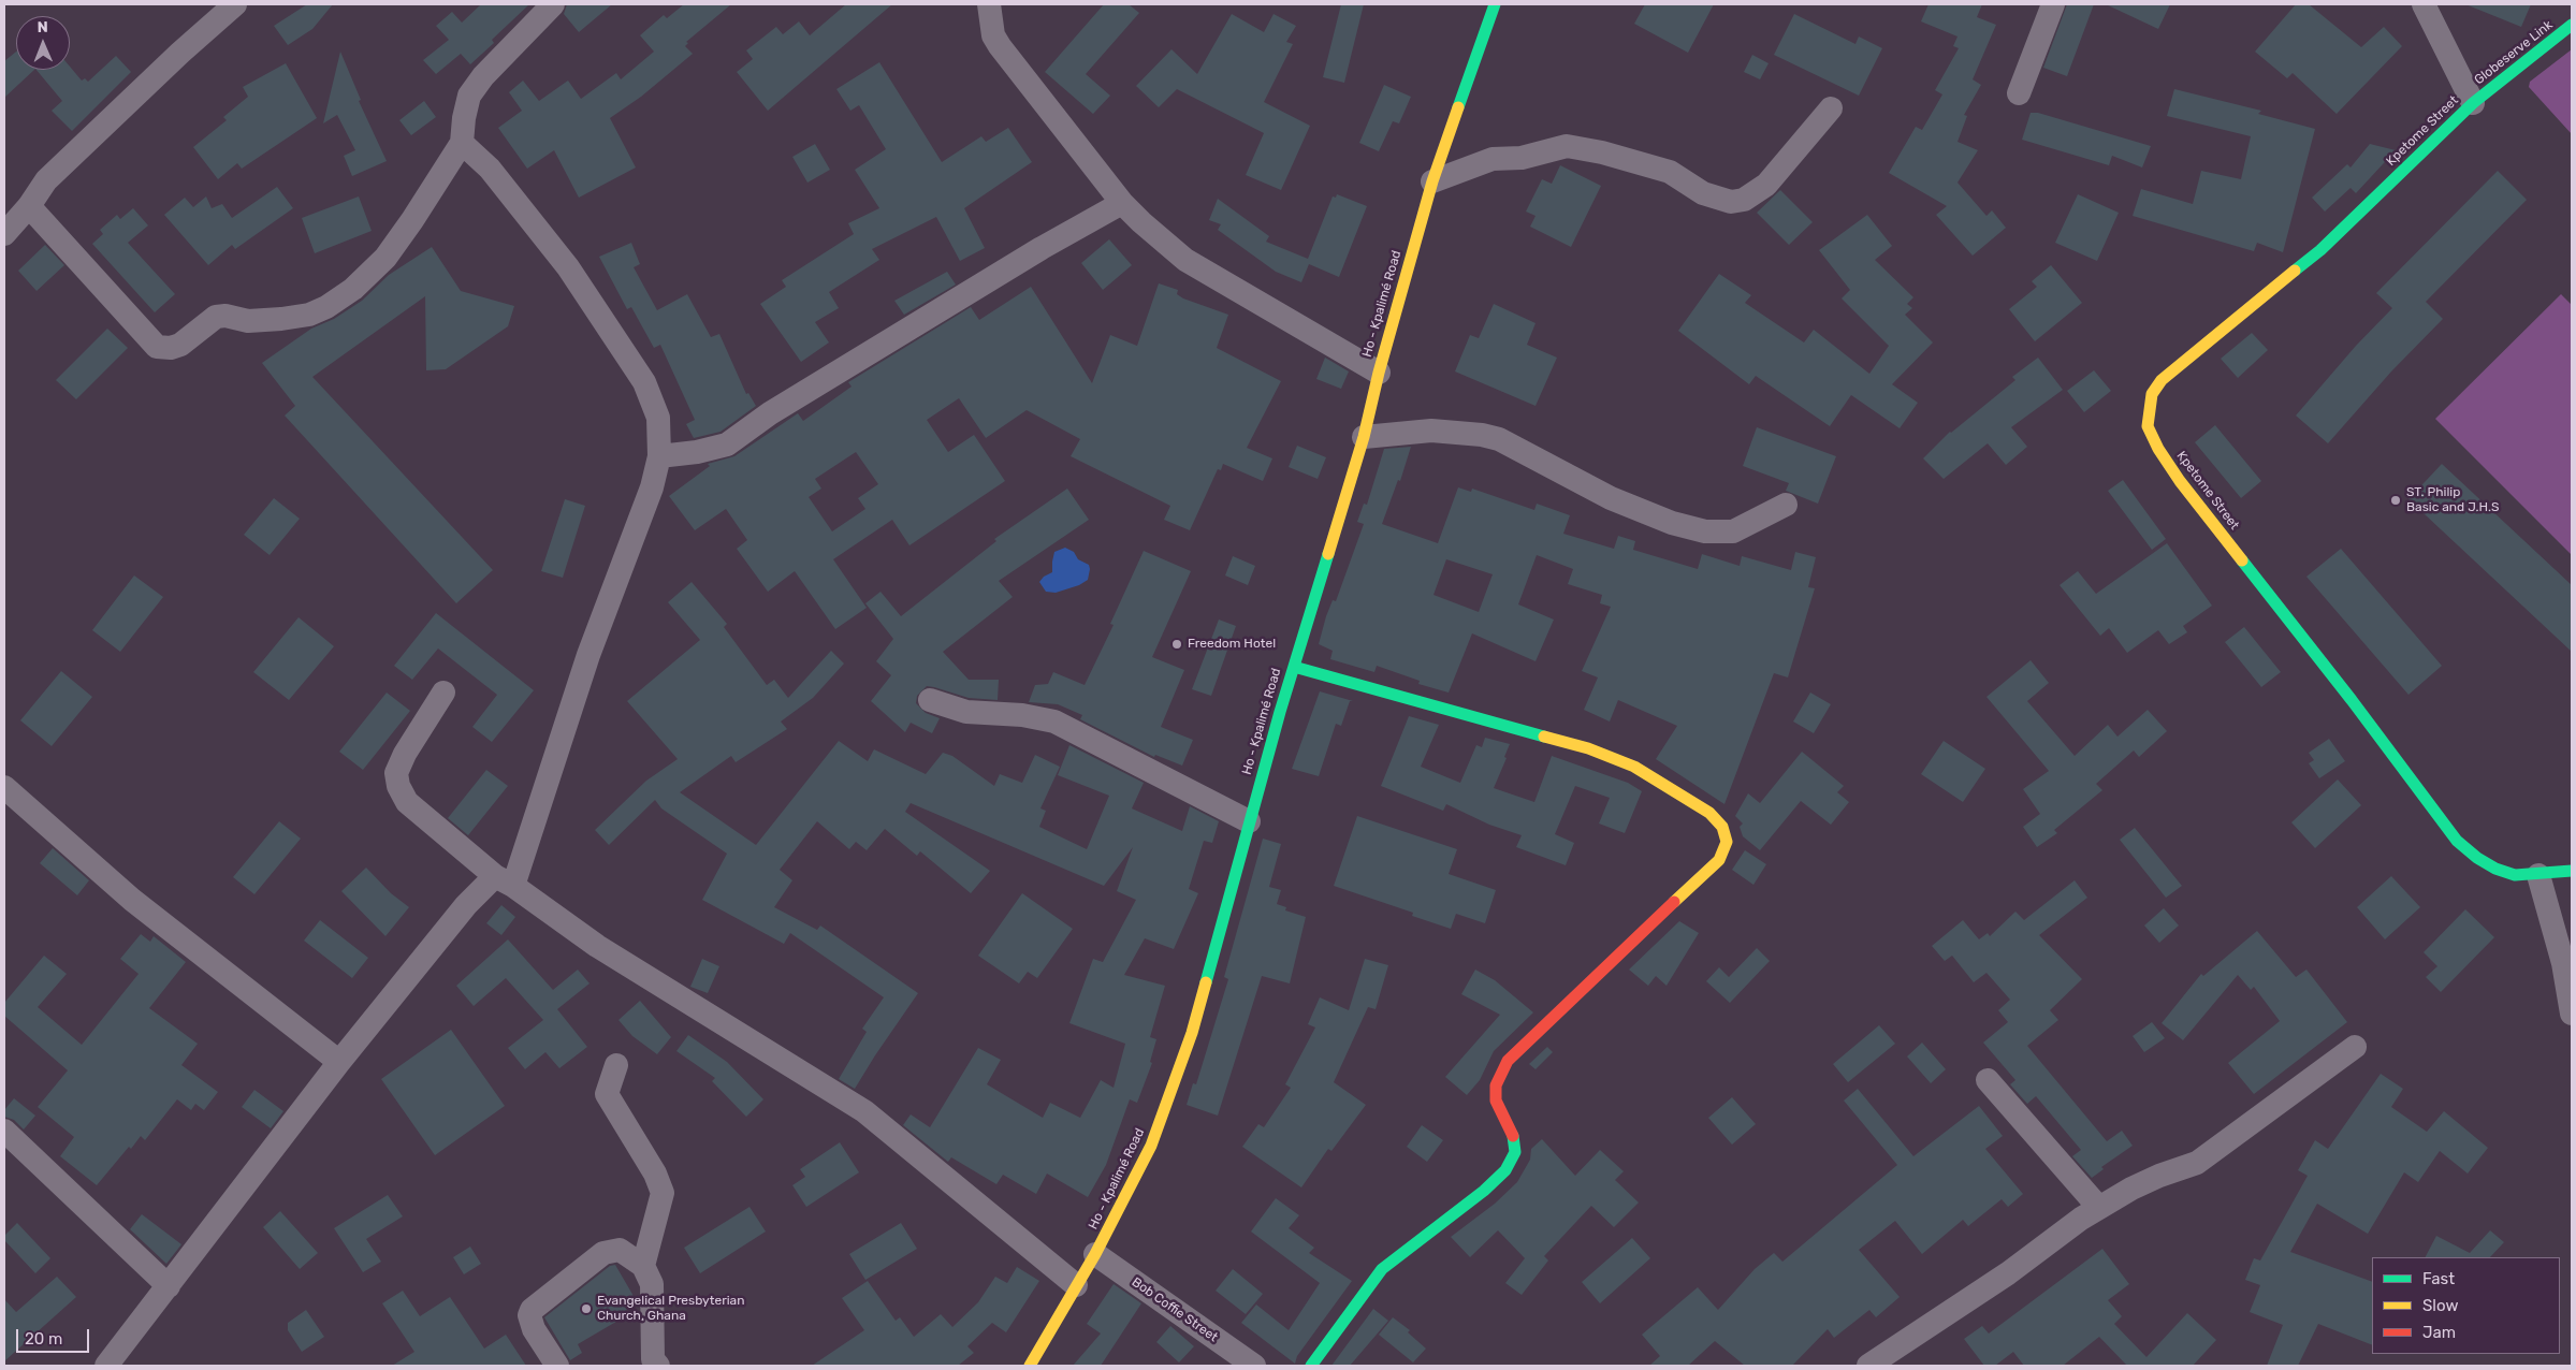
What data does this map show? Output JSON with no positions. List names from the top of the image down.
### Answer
{
  "streets": {
    "street": [
      "Globeserve Link",
      "Kpetome Street",
      "Ho - Kpalimé Road",
      "Bob Coffie Street"
    ]
  },
  "crossings": [
    ["Globeserve Link", "Kpetome Street"],
    ["Ho - Kpalimé Road", "Bob Coffie Street"]
  ],
  "places": ["ST. Philip Basic and J.H.S", "Freedom Hotel", "Evangelical Presbyterian Church, Ghana"],
  "legend": ["Fast", "Slow", "Jam"],
  "scale_bar": "20 m",
  "north": "top"
}
